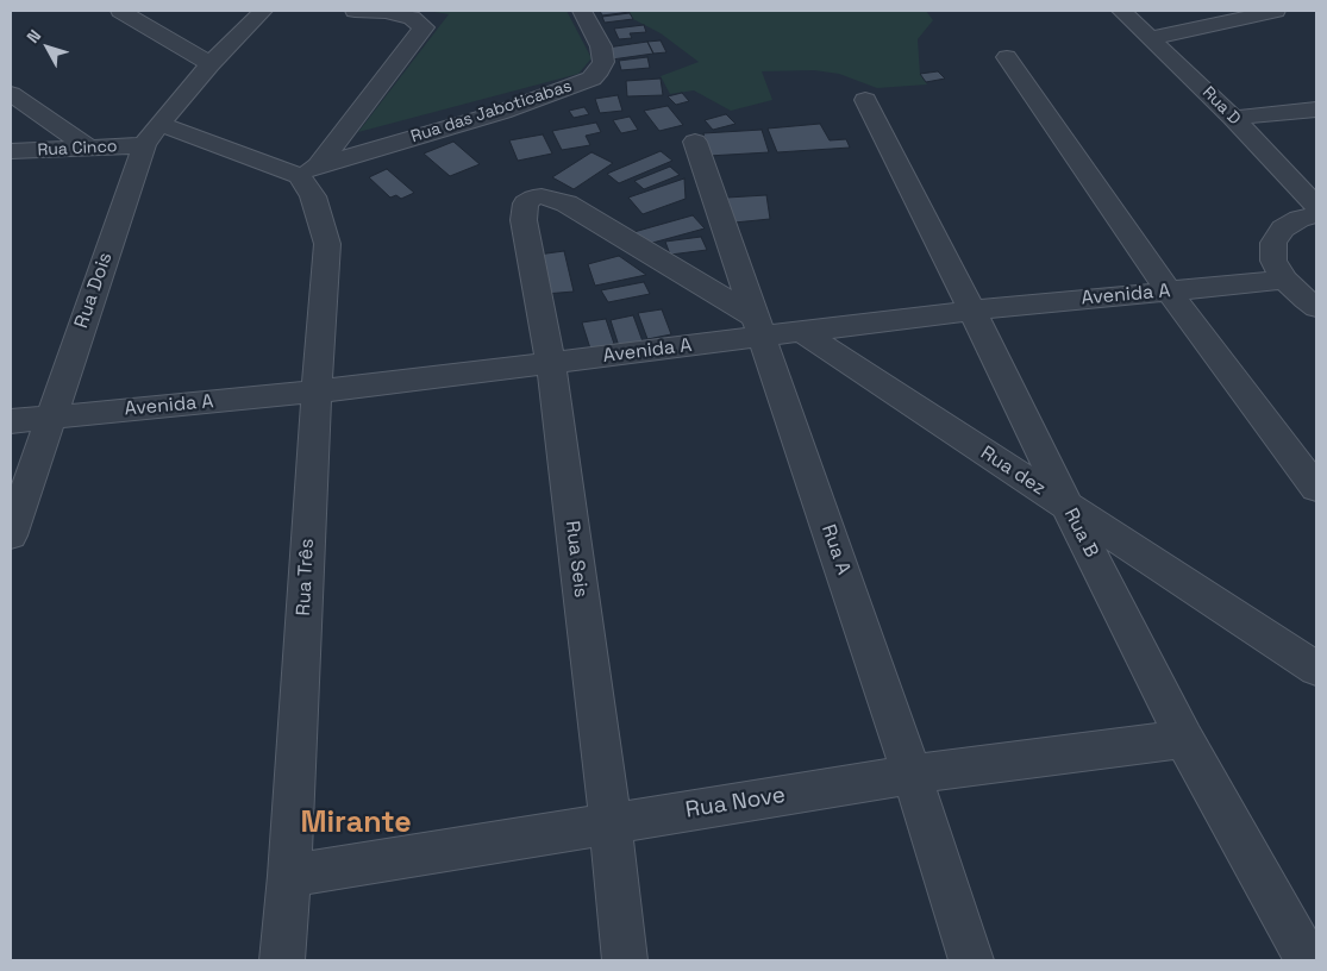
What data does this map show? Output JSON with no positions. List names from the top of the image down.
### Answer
{
  "streets": {
    "street": [
      "Rua D",
      "Rua das Jaboticabas",
      "Rua Cinco",
      "Rua Dois",
      "Avenida A",
      "Rua dez",
      "Rua B",
      "Rua A",
      "Rua Seis",
      "Rua Três",
      "Rua Nove"
    ]
  },
  "crossings": [
    ["Rua das Jaboticabas", "Rua Três"],
    ["Rua Cinco", "Rua Dois"],
    ["Rua Dois", "Avenida A"],
    ["Avenida A", "Rua dez"],
    ["Avenida A", "Rua B"],
    ["Avenida A", "Rua A"],
    ["Avenida A", "Rua Seis"],
    ["Avenida A", "Rua Três"],
    ["Rua dez", "Rua B"],
    ["Rua B", "Rua Nove"],
    ["Rua A", "Rua Seis"],
    ["Rua A", "Rua Nove"],
    ["Rua Seis", "Rua Nove"],
    ["Rua Três", "Rua Nove"]
  ],
  "districts": ["Mirante"],
  "north": "top left"
}
